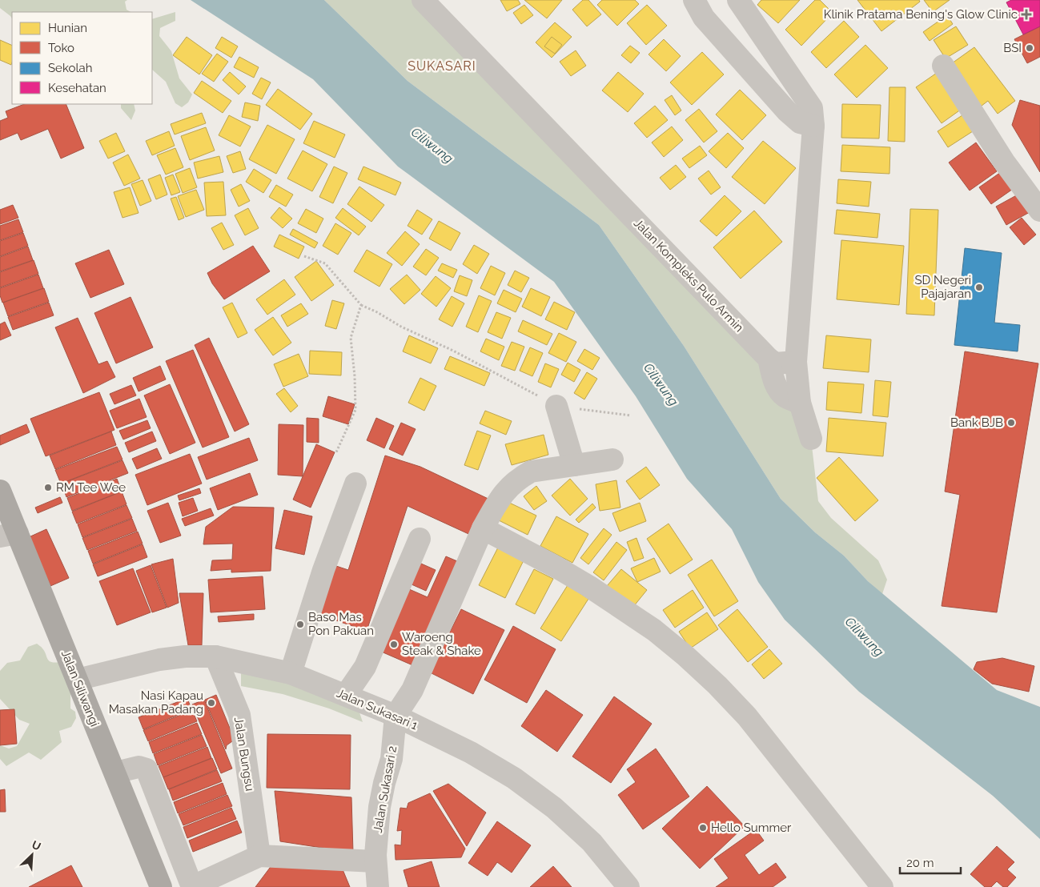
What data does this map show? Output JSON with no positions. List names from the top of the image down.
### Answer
{
  "streets": {
    "main road": ["Jalan Siliwangi"],
    "street": [
      "Jalan Kompleks Pulo Armin",
      "Jalan Sukasari 1",
      "Jalan Bungsu",
      "Jalan Sukasari 2"
    ]
  },
  "crossings": [
    ["Jalan Siliwangi", "Jalan Sukasari 1"],
    ["Jalan Sukasari 1", "Jalan Bungsu"],
    ["Jalan Sukasari 1", "Jalan Sukasari 2"]
  ],
  "districts": ["SUKASARI"],
  "water": ["Ciliwung"],
  "places": {
    "health": ["Klinik Pratama Bening's Glow Clinic"],
    "other": [
      "BSI",
      "SD Negeri Pajajaran",
      "Bank BJB",
      "RM Tee Wee",
      "Baso Mas Pon Pakuan",
      "Waroeng Steak & Shake",
      "Nasi Kapau Masakan Padang",
      "Hello Summer"
    ]
  },
  "legend": [
    "Hunian",
    "Toko",
    "Sekolah",
    "Kesehatan"
  ],
  "scale_bar": "20 m",
  "north": "top right"
}
